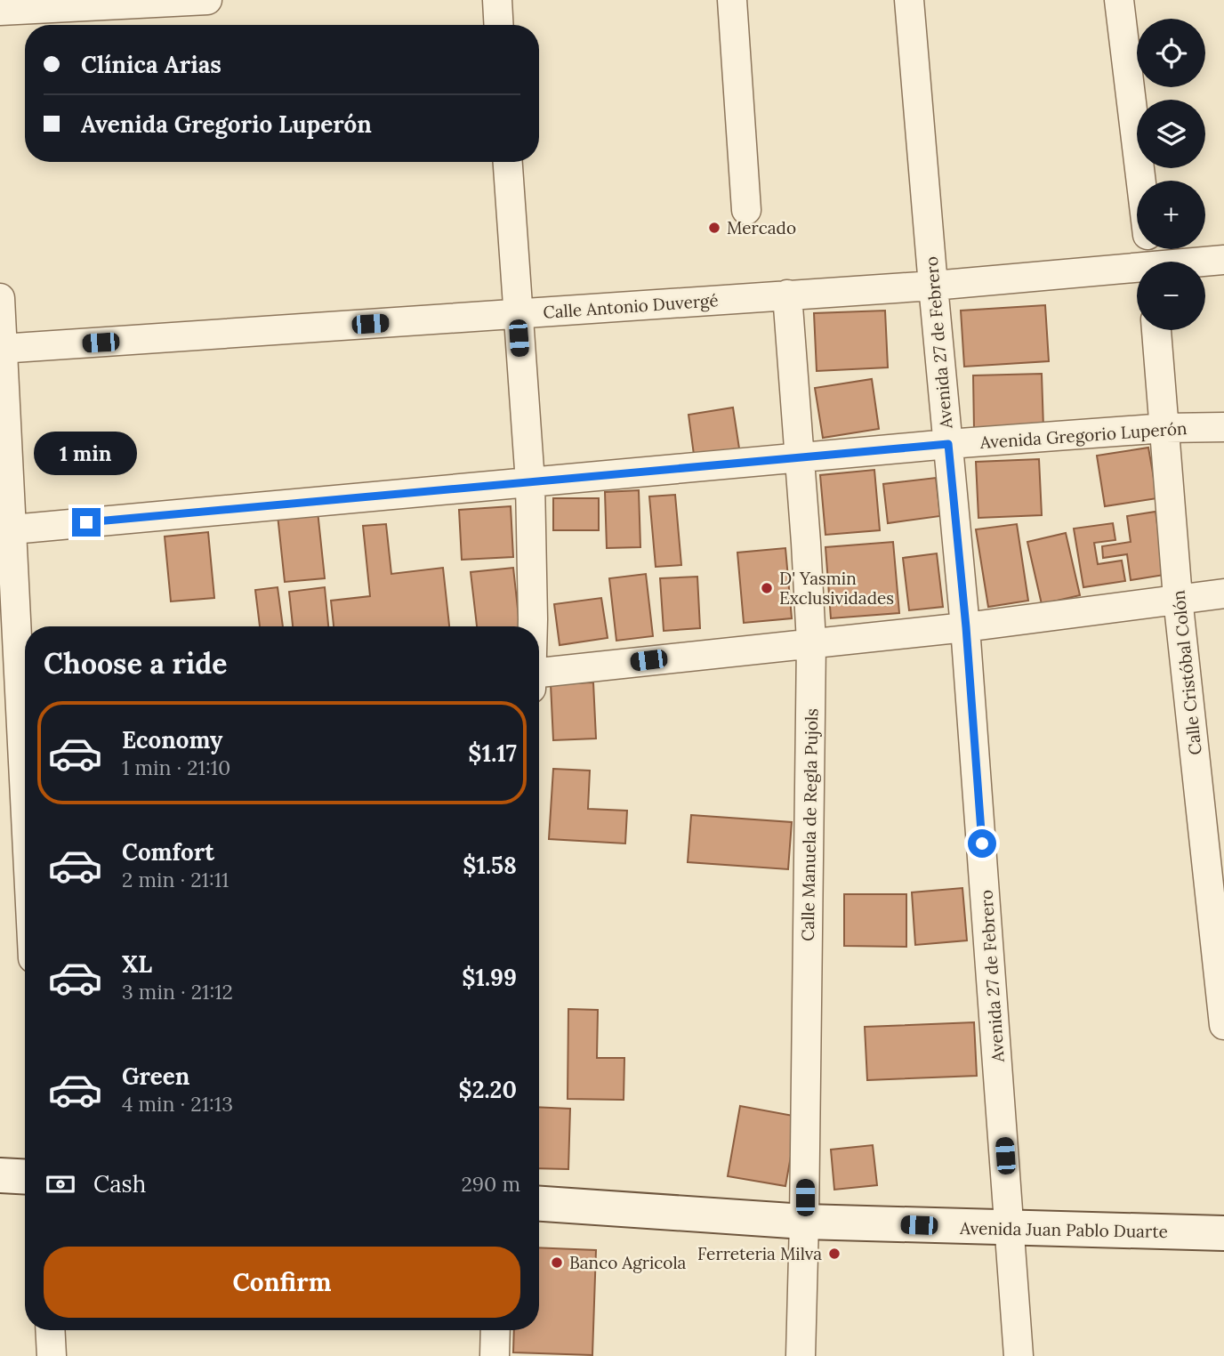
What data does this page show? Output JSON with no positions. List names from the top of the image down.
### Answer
{
  "streets": {
    "main road": ["Avenida Juan Pablo Duarte"],
    "street": [
      "Calle Antonio Duvergé",
      "Avenida 27 de Febrero",
      "Avenida Gregorio Luperón",
      "Calle Cristóbal Colón",
      "Calle Manuela de Regla Pujols"
    ]
  },
  "crossings": [
    ["Calle Antonio Duvergé", "Avenida 27 de Febrero"],
    ["Calle Antonio Duvergé", "Calle Manuela de Regla Pujols"],
    ["Avenida 27 de Febrero", "Avenida Gregorio Luperón"],
    ["Avenida 27 de Febrero", "Avenida Juan Pablo Duarte"],
    ["Avenida Gregorio Luperón", "Calle Cristóbal Colón"],
    ["Avenida Gregorio Luperón", "Calle Manuela de Regla Pujols"],
    ["Calle Manuela de Regla Pujols", "Avenida Juan Pablo Duarte"]
  ],
  "places": [
    "Mercado",
    "D' Yasmin Exclusividades",
    "Ferreteria Milva",
    "Banco Agricola"
  ],
  "page": {
    "map_buttons": ["+", "−"],
    "banner": ["Clínica Arias", "Avenida Gregorio Luperón"],
    "bubble": "1 min",
    "heading": "Choose a ride",
    "list": [
      {
        "name": "Economy",
        "note": "1 min · 21:10",
        "value": "$1.17"
      },
      {
        "name": "Comfort",
        "note": "2 min · 21:11",
        "value": "$1.58"
      },
      {
        "name": "XL",
        "note": "3 min · 21:12",
        "value": "$1.99"
      },
      {
        "name": "Green",
        "note": "4 min · 21:13",
        "value": "$2.20"
      }
    ],
    "pay": ["Cash", "290 m"],
    "buttons": "Confirm"
  }
}
